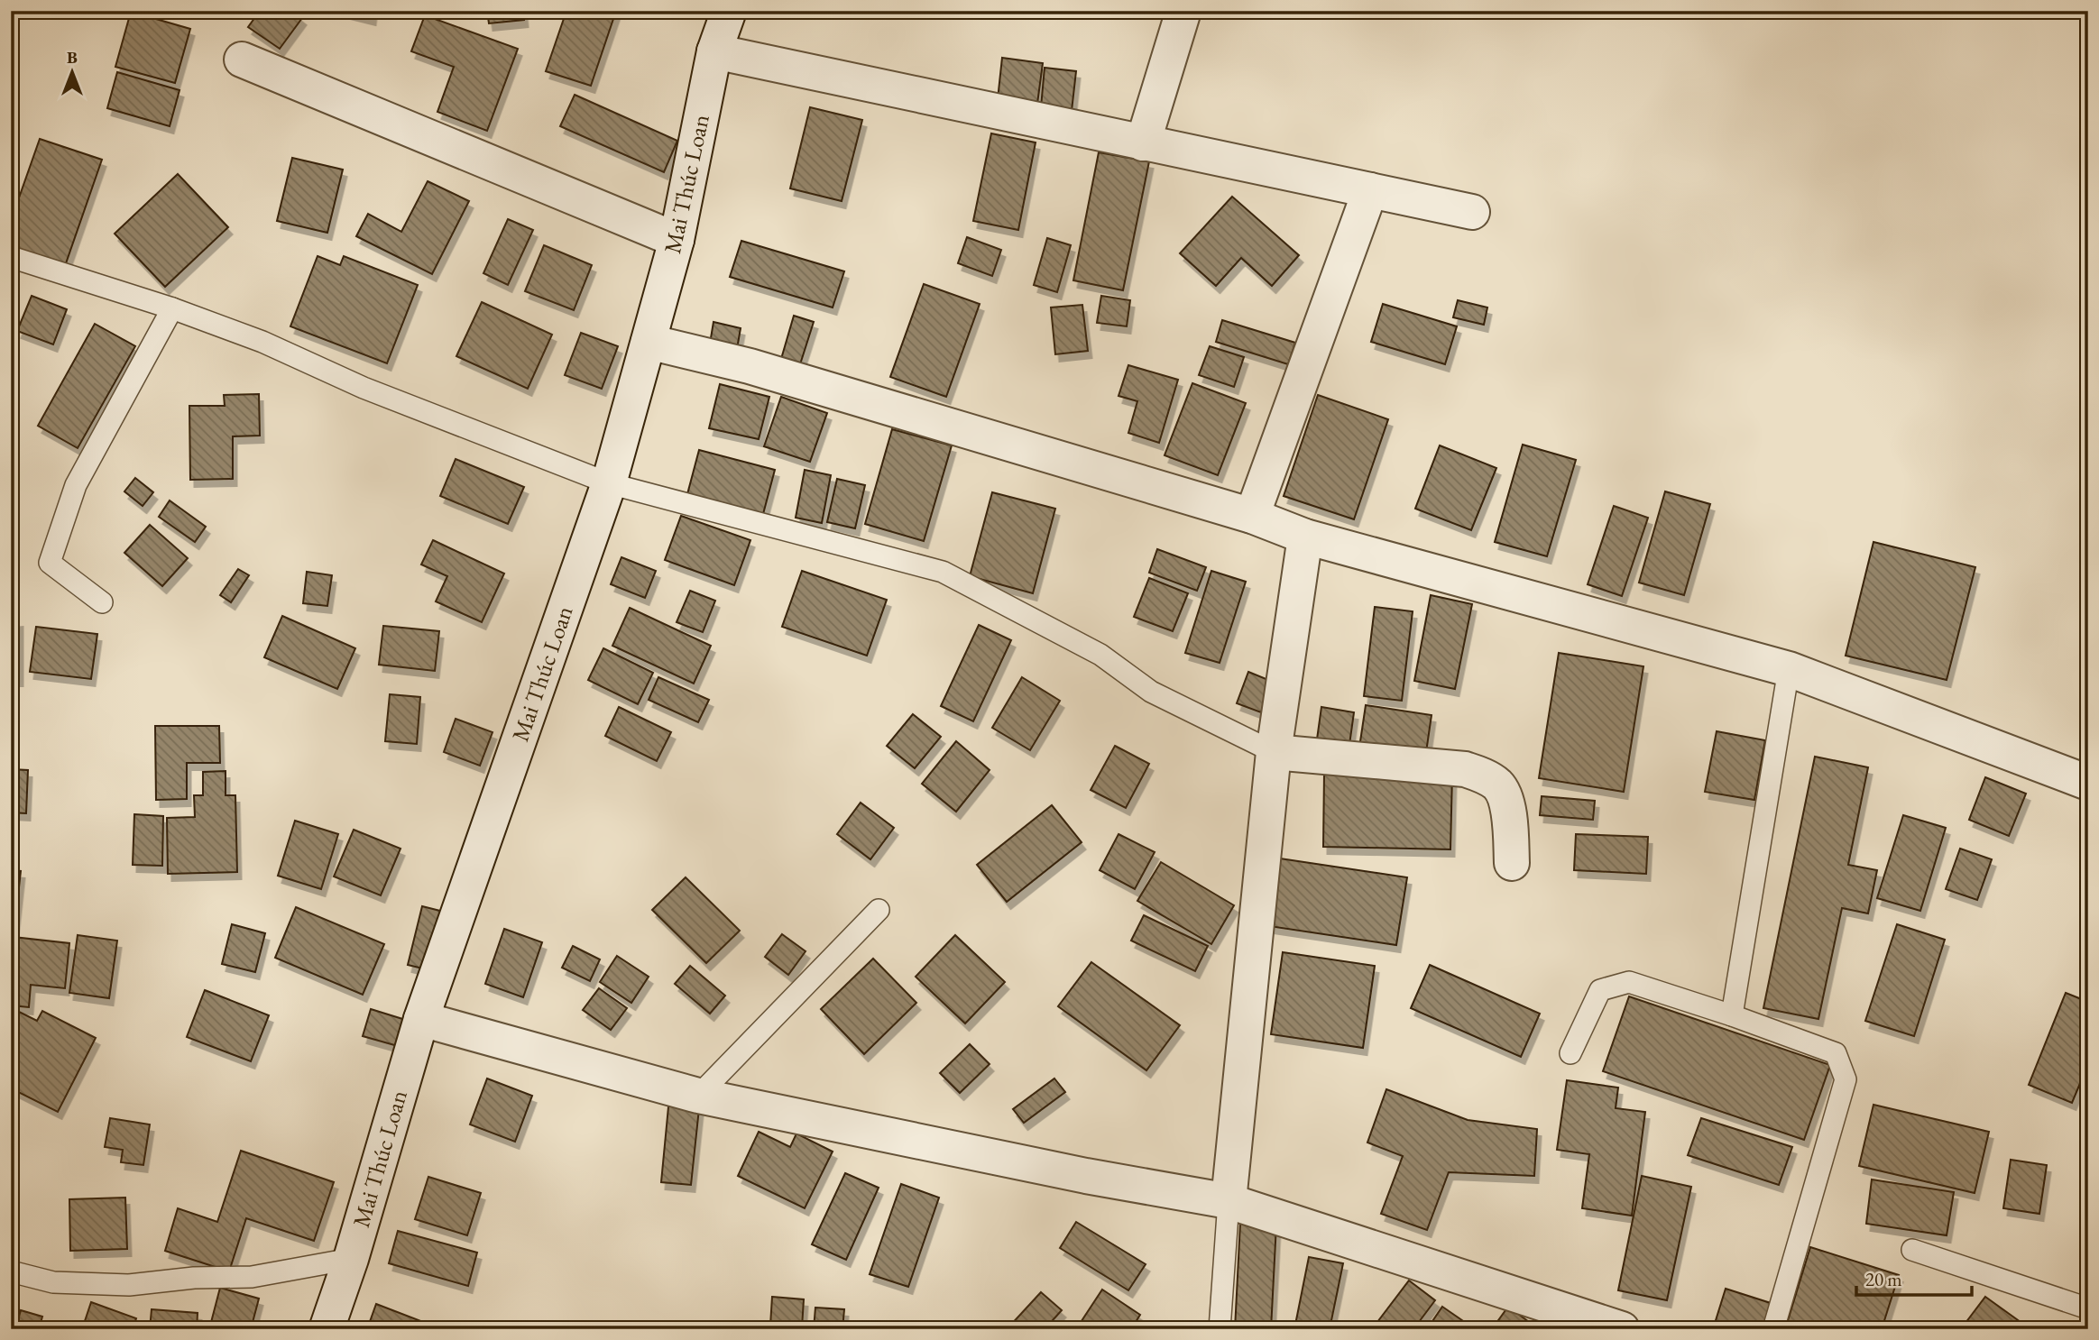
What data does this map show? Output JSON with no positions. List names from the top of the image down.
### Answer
{
  "streets": {
    "street": ["Mai Thúc Loan"]
  },
  "scale_bar": "20 m",
  "north": "top"
}
